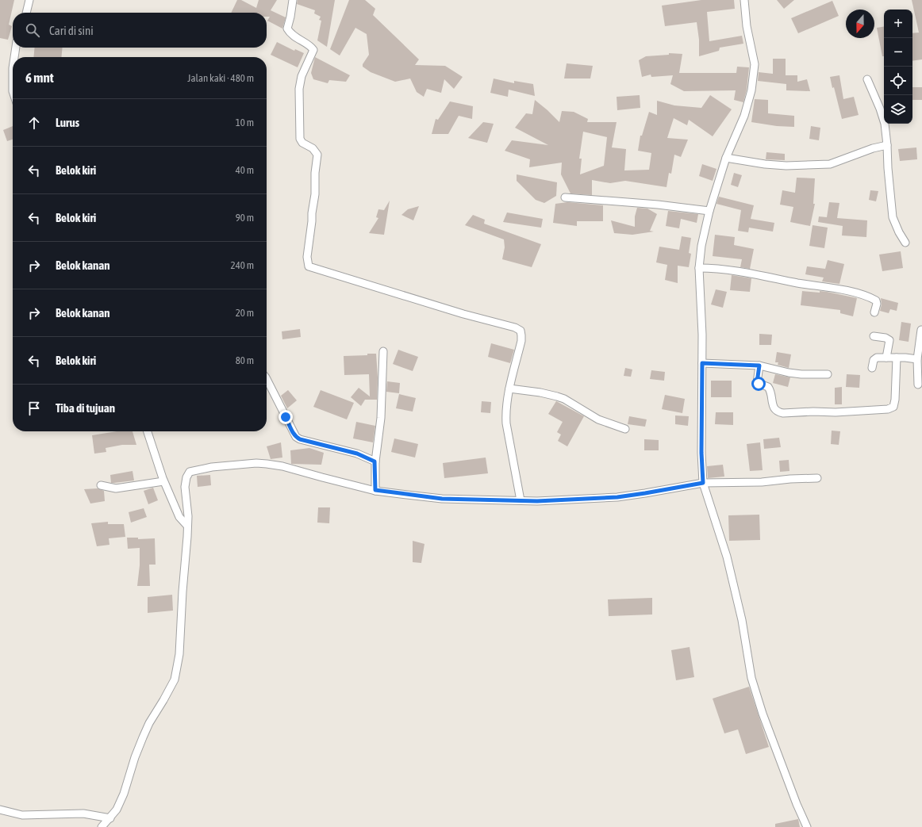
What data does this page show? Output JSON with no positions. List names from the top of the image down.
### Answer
{
  "north": "bottom",
  "page": {
    "map_buttons": ["+", "−"],
    "search": "Cari di sini",
    "heading": ["6 mnt", "Jalan kaki · 480 m"],
    "list": [
      ["Lurus", "10 m"],
      ["Belok kiri", "40 m"],
      ["Belok kiri", "90 m"],
      ["Belok kanan", "240 m"],
      ["Belok kanan", "20 m"],
      ["Belok kiri", "80 m"],
      "Tiba di tujuan"
    ]
  }
}
